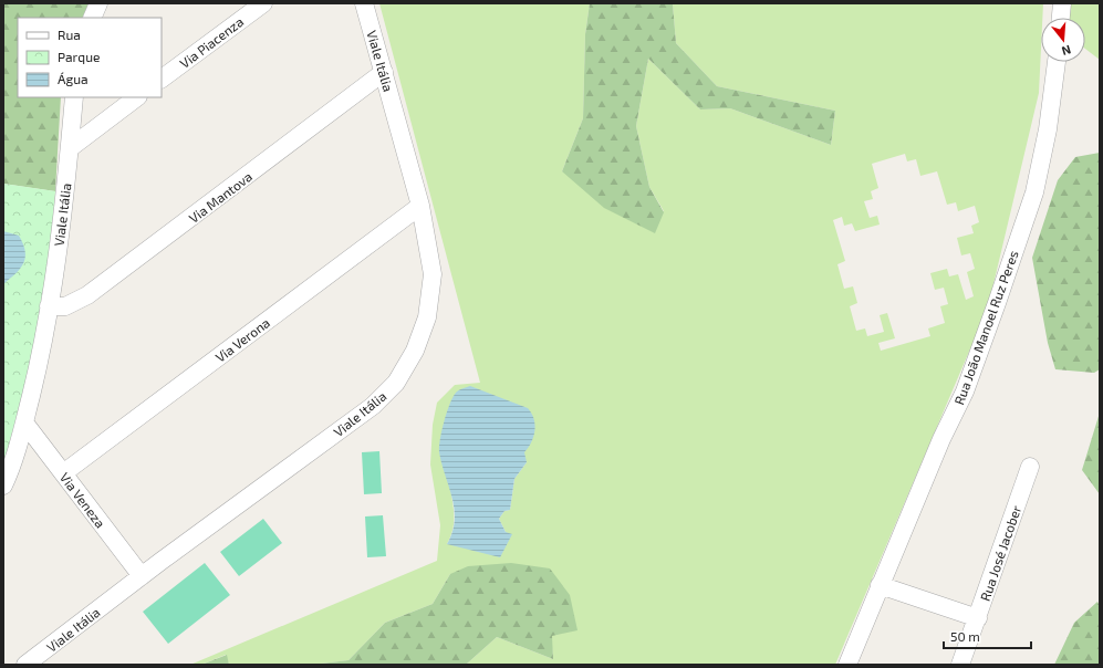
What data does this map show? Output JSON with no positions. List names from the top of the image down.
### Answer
{
  "streets": {
    "street": [
      "Via Piacenza",
      "Viale Itália",
      "Via Mantova",
      "Rua João Manoel Ruz Peres",
      "Via Verona",
      "Via Veneza",
      "Rua José Jacober"
    ]
  },
  "crossings": [
    ["Viale Itália", "Via Mantova"],
    ["Viale Itália", "Via Verona"],
    ["Viale Itália", "Via Veneza"],
    ["Via Verona", "Via Veneza"]
  ],
  "legend": ["Rua", "Parque", "Água"],
  "scale_bar": "50 m",
  "north": "bottom"
}
